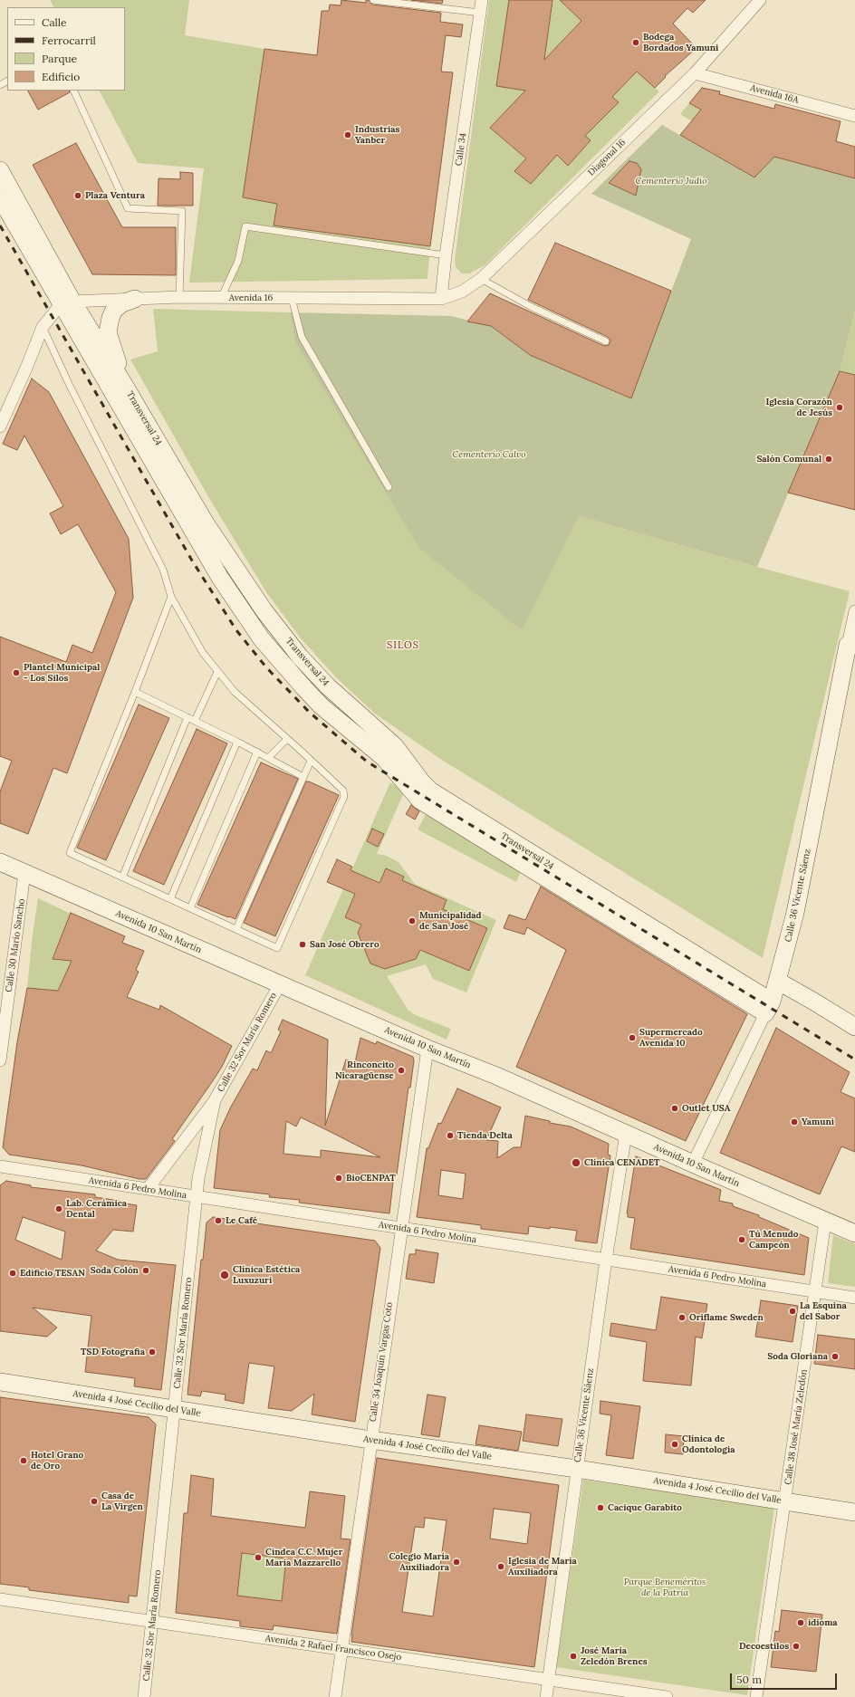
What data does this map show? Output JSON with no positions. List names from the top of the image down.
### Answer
{
  "streets": {
    "street": [
      "Avenida 16A",
      "Calle 34",
      "Diagonal 16",
      "Avenida 16",
      "Transversal 24",
      "Calle 36 Vicente Sáenz",
      "Avenida 10 San Martín",
      "Calle 30 Mario Sancho",
      "Calle 32 Sor María Romero",
      "Avenida 6 Pedro Molina",
      "Calle 34 Joaquín Vargas Coto",
      "Avenida 4 José Cecilio del Valle",
      "Calle 38 José María Zeledón",
      "Avenida 2 Rafael Francisco Osejo"
    ]
  },
  "crossings": [
    ["Avenida 16A", "Diagonal 16"],
    ["Calle 34", "Diagonal 16"],
    ["Calle 34", "Avenida 16"],
    ["Diagonal 16", "Avenida 16"],
    ["Avenida 16", "Transversal 24"],
    ["Transversal 24", "Calle 36 Vicente Sáenz"],
    ["Calle 36 Vicente Sáenz", "Avenida 10 San Martín"],
    ["Calle 36 Vicente Sáenz", "Avenida 6 Pedro Molina"],
    ["Calle 36 Vicente Sáenz", "Avenida 4 José Cecilio del Valle"],
    ["Calle 36 Vicente Sáenz", "Avenida 2 Rafael Francisco Osejo"],
    ["Avenida 10 San Martín", "Calle 30 Mario Sancho"],
    ["Avenida 10 San Martín", "Calle 32 Sor María Romero"],
    ["Avenida 10 San Martín", "Calle 34 Joaquín Vargas Coto"],
    ["Avenida 10 San Martín", "Calle 38 José María Zeledón"],
    ["Calle 32 Sor María Romero", "Avenida 6 Pedro Molina"],
    ["Calle 32 Sor María Romero", "Avenida 4 José Cecilio del Valle"],
    ["Calle 32 Sor María Romero", "Avenida 2 Rafael Francisco Osejo"],
    ["Avenida 6 Pedro Molina", "Calle 34 Joaquín Vargas Coto"],
    ["Avenida 6 Pedro Molina", "Calle 38 José María Zeledón"],
    ["Calle 34 Joaquín Vargas Coto", "Avenida 4 José Cecilio del Valle"],
    ["Calle 34 Joaquín Vargas Coto", "Avenida 2 Rafael Francisco Osejo"],
    ["Avenida 4 José Cecilio del Valle", "Calle 38 José María Zeledón"]
  ],
  "districts": ["SILOS"],
  "parks": ["Cementerio Judío", "Cementerio Calvo", "Parque Beneméritos de la Patria"],
  "places": [
    "Bodega Bordados Yamuni",
    "Industrias Yanber",
    "Plaza Ventura",
    "Iglesia Corazón de Jesús",
    "Salón Comunal",
    "Plantel Municipal - Los Silos",
    "Municipalidad de San José",
    "San José Obrero",
    "Supermercado Avenida 10",
    "Rinconcito Nicaragüense",
    "Outlet USA",
    "Yamuni",
    "Tienda Delta",
    "Clínica CENADET",
    "BioCENPAT",
    "Lab. Cerámica Dental",
    "Le Café",
    "Tú Menudo Campeón",
    "Soda Colón",
    "Edificio TESAN",
    "Clínica Estética Luxuzuri",
    "La Esquina del Sabor",
    "Oriflame Sweden",
    "TSD Fotografia",
    "Soda Gloriana",
    "Clínica de Odontologia",
    "Hotel Grano de Oro",
    "Casa de La Virgen",
    "Cacique Garabito",
    "Cindea C.C. Mujer María Mazzarello",
    "Colegio María Auxiliadora",
    "Iglesia de María Auxiliadora",
    "idioma",
    "Decoestilos",
    "José María Zeledón Brenes"
  ],
  "legend": [
    "Calle",
    "Ferrocarril",
    "Parque",
    "Edificio"
  ],
  "scale_bar": "50 m"
}
